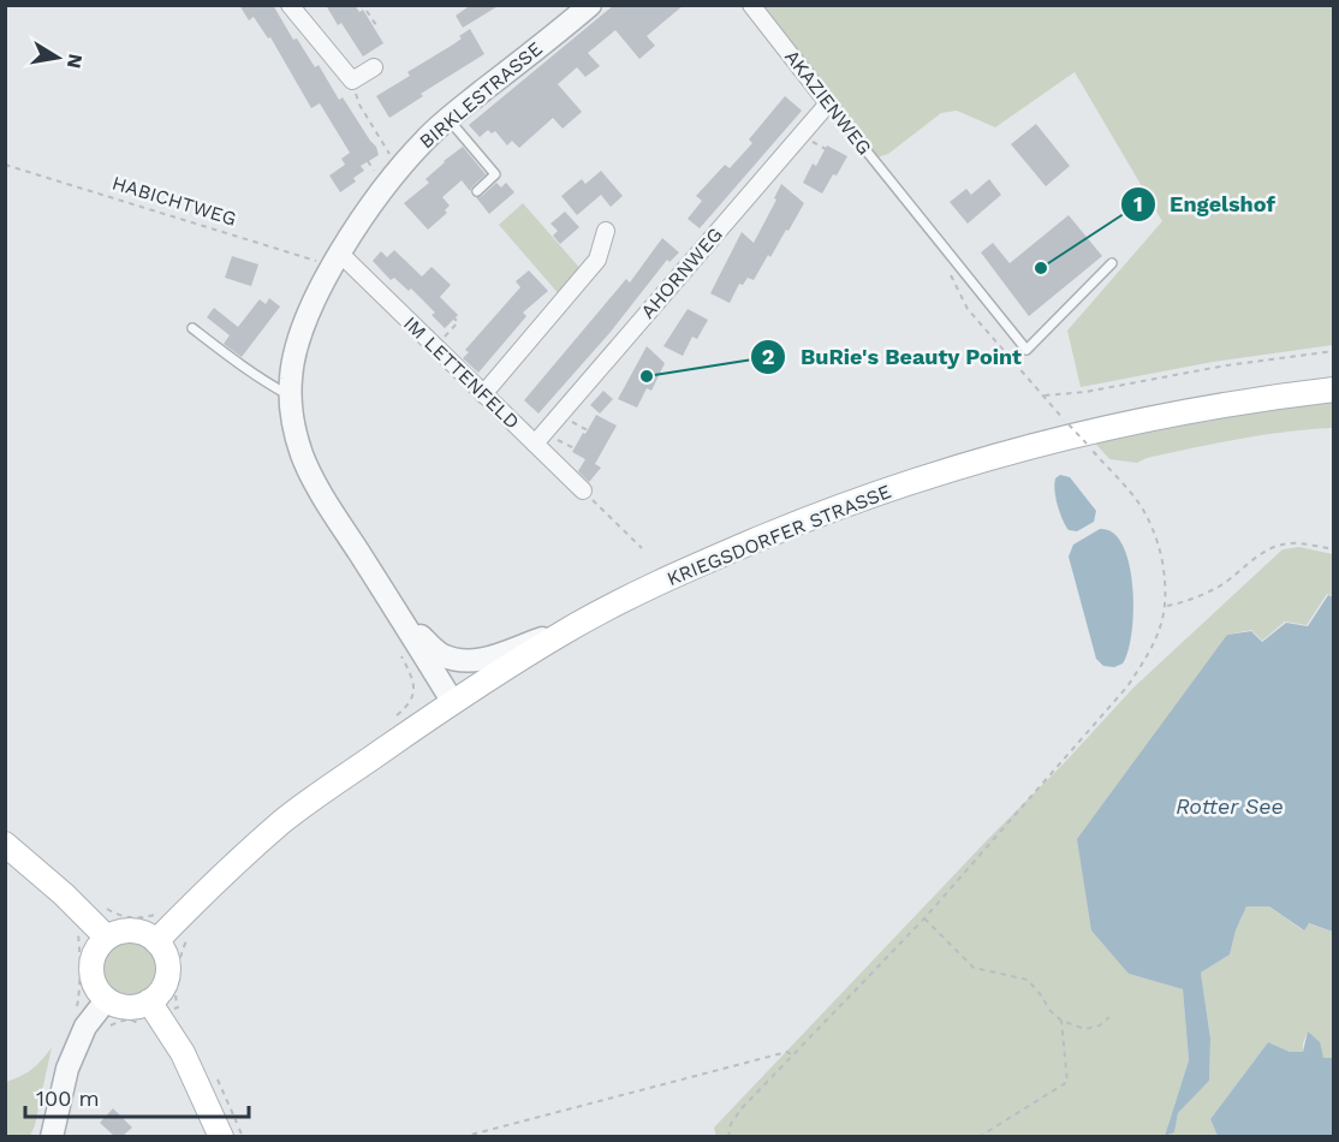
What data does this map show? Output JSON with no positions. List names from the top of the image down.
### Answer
{
  "streets": {
    "main road": ["KRIEGSDORFER STRASSE"],
    "street": [
      "BIRKLESTRASSE",
      "AKAZIENWEG",
      "AHORNWEG",
      "IM LETTENFELD"
    ],
    "path": ["HABICHTWEG"]
  },
  "crossings": [
    ["BIRKLESTRASSE", "HABICHTWEG"],
    ["BIRKLESTRASSE", "IM LETTENFELD"],
    ["BIRKLESTRASSE", "KRIEGSDORFER STRASSE"],
    ["AKAZIENWEG", "AHORNWEG"],
    ["HABICHTWEG", "IM LETTENFELD"],
    ["AHORNWEG", "IM LETTENFELD"]
  ],
  "water": ["Rotter See"],
  "places": ["Engelshof", "BuRie's Beauty Point"],
  "scale_bar": "100 m",
  "north": "right"
}
